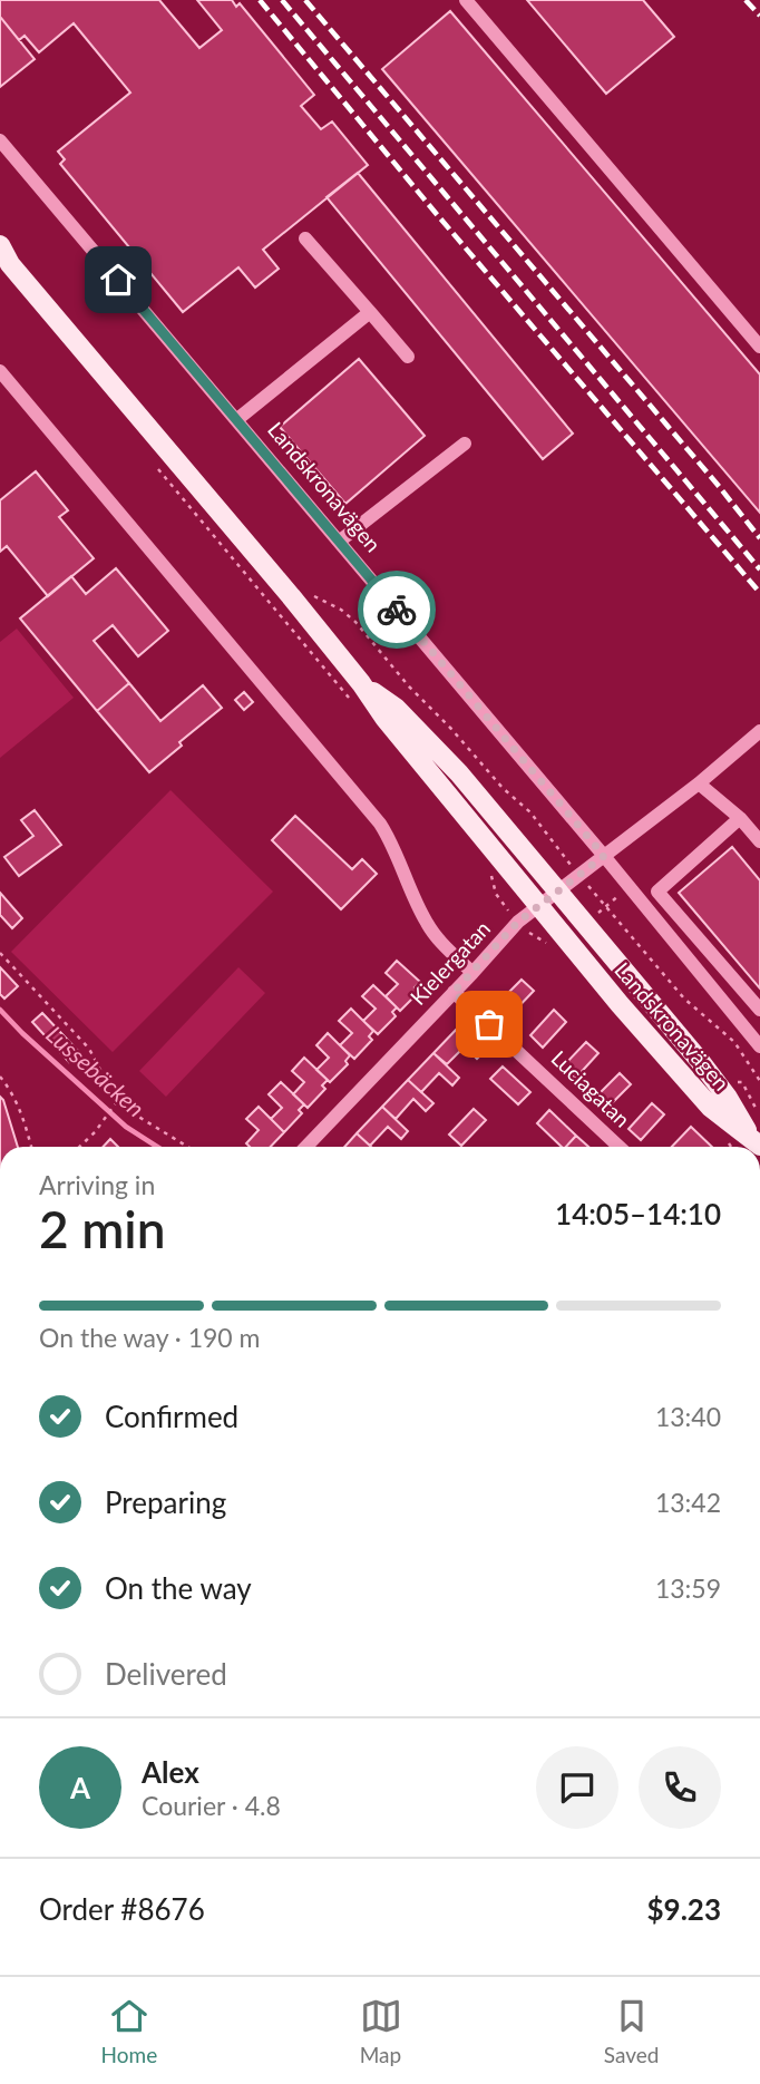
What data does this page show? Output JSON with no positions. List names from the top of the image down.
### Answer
{
  "streets": {
    "main road": ["Landskronavägen"],
    "street": ["Kielergatan", "Luciagatan"]
  },
  "crossings": [
    ["Landskronavägen", "Kielergatan"],
    ["Kielergatan", "Luciagatan"]
  ],
  "water": ["Lussebäcken"],
  "page": {
    "heading": ["2 min", "Arriving in", "14:05–14:10"],
    "panel": [
      "Alex",
      "Courier · 4.8",
      "Order #8676",
      "$9.23"
    ],
    "bar": "On the way · 190 m",
    "list": [
      ["Confirmed", "13:40"],
      ["Preparing", "13:42"],
      ["On the way", "13:59"],
      "Delivered"
    ],
    "round": "A",
    "tabs": ["Home", "Map", "Saved"]
  }
}
